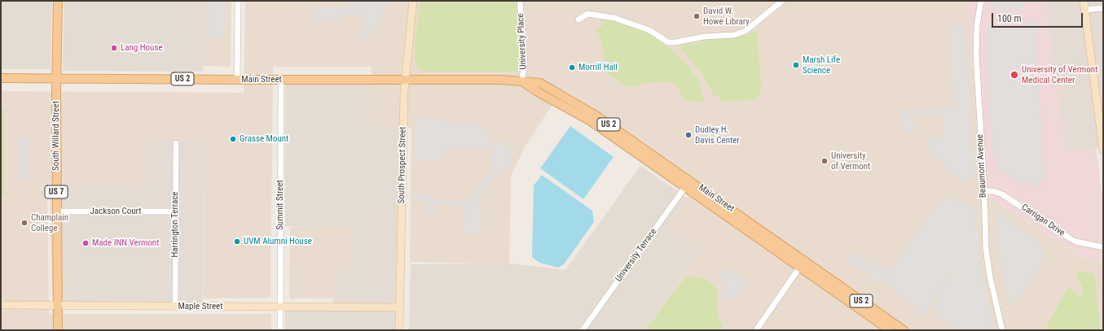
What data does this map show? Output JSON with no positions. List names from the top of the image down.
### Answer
{
  "streets": {
    "main road": [
      "US 2",
      "Main Street",
      "South Willard Street",
      "US 7"
    ],
    "street": [
      "University Place",
      "South Prospect Street",
      "Beaumont Avenue",
      "Summit Street",
      "Jackson Court",
      "Carrigan Drive",
      "Harrington Terrace",
      "University Terrace",
      "Maple Street"
    ]
  },
  "crossings": [
    ["University Place", "Main Street"],
    ["Main Street", "South Willard Street"],
    ["Main Street", "South Prospect Street"],
    ["Main Street", "Summit Street"],
    ["Main Street", "University Terrace"],
    ["South Willard Street", "Jackson Court"],
    ["South Willard Street", "Maple Street"],
    ["South Prospect Street", "Maple Street"],
    ["Beaumont Avenue", "Carrigan Drive"],
    ["Summit Street", "Maple Street"],
    ["Jackson Court", "Harrington Terrace"],
    ["Harrington Terrace", "Maple Street"]
  ],
  "places": [
    "David W. Howe Library",
    "Lang House",
    "Marsh Life Science",
    "Morrill Hall",
    "University of Vermont Medical Center",
    "Dudley H. Davis Center",
    "Grasse Mount",
    "University of Vermont",
    "Champlain College",
    "UVM Alumni House",
    "Made INN Vermont"
  ],
  "scale_bar": "100 m"
}
